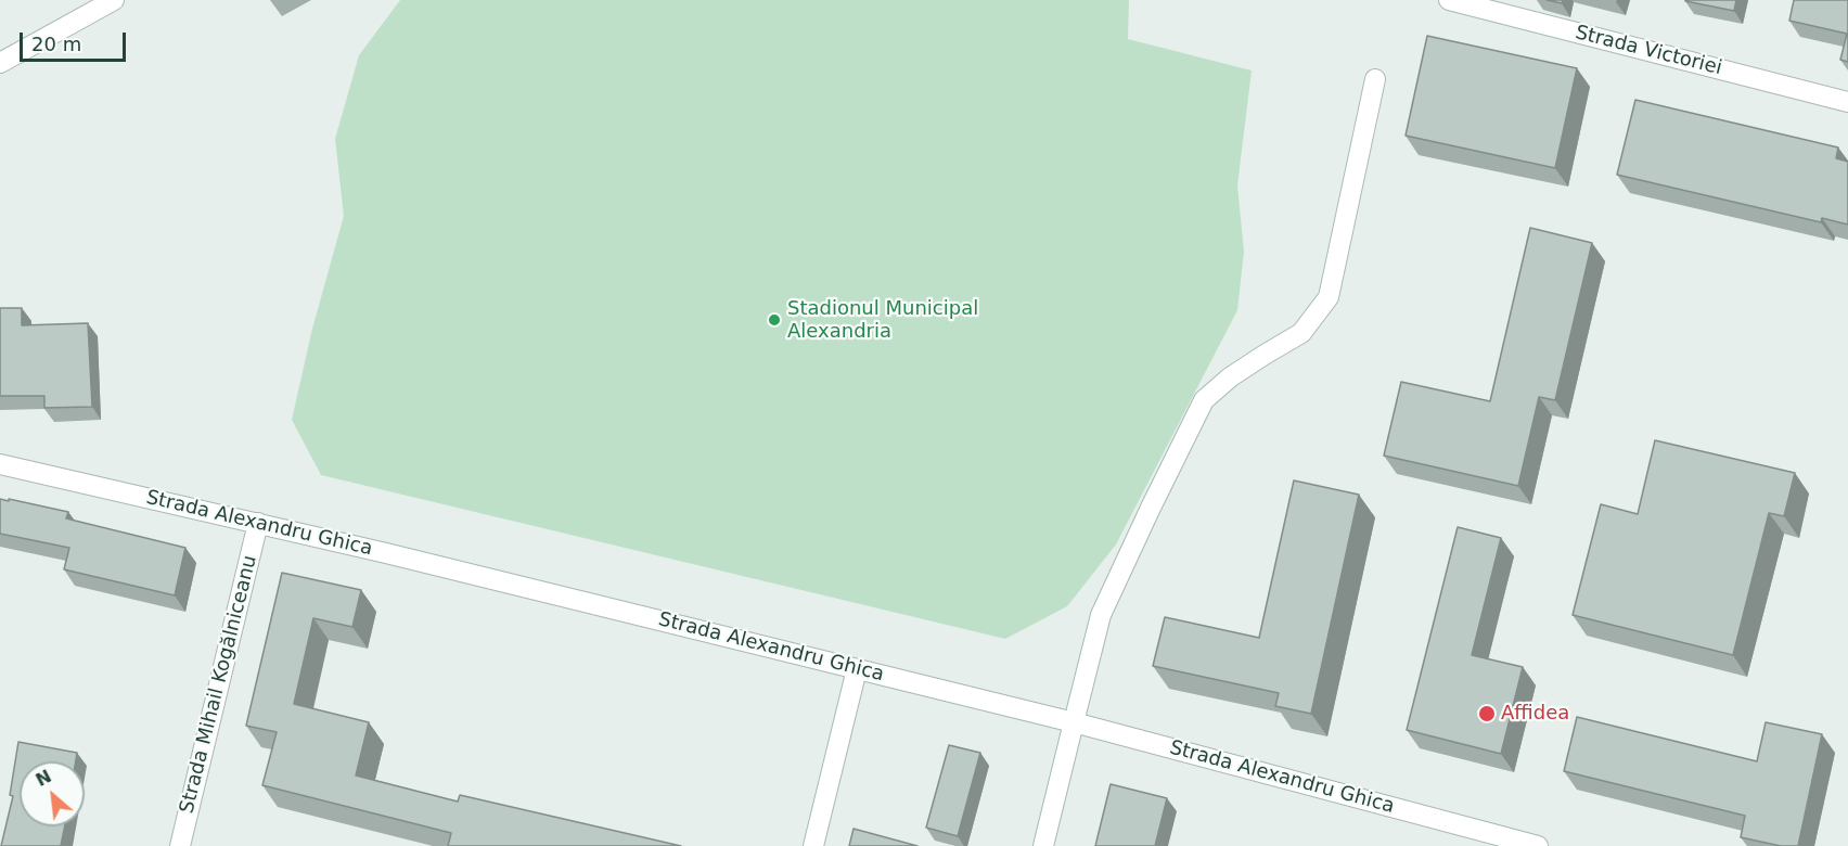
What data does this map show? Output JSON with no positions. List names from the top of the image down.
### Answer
{
  "streets": {
    "street": ["Strada Victoriei", "Strada Alexandru Ghica", "Strada Mihail Kogălniceanu"]
  },
  "crossings": [
    ["Strada Alexandru Ghica", "Strada Mihail Kogălniceanu"]
  ],
  "places": ["Stadionul Municipal Alexandria", "Affidea"],
  "scale_bar": "20 m",
  "north": "top left"
}
